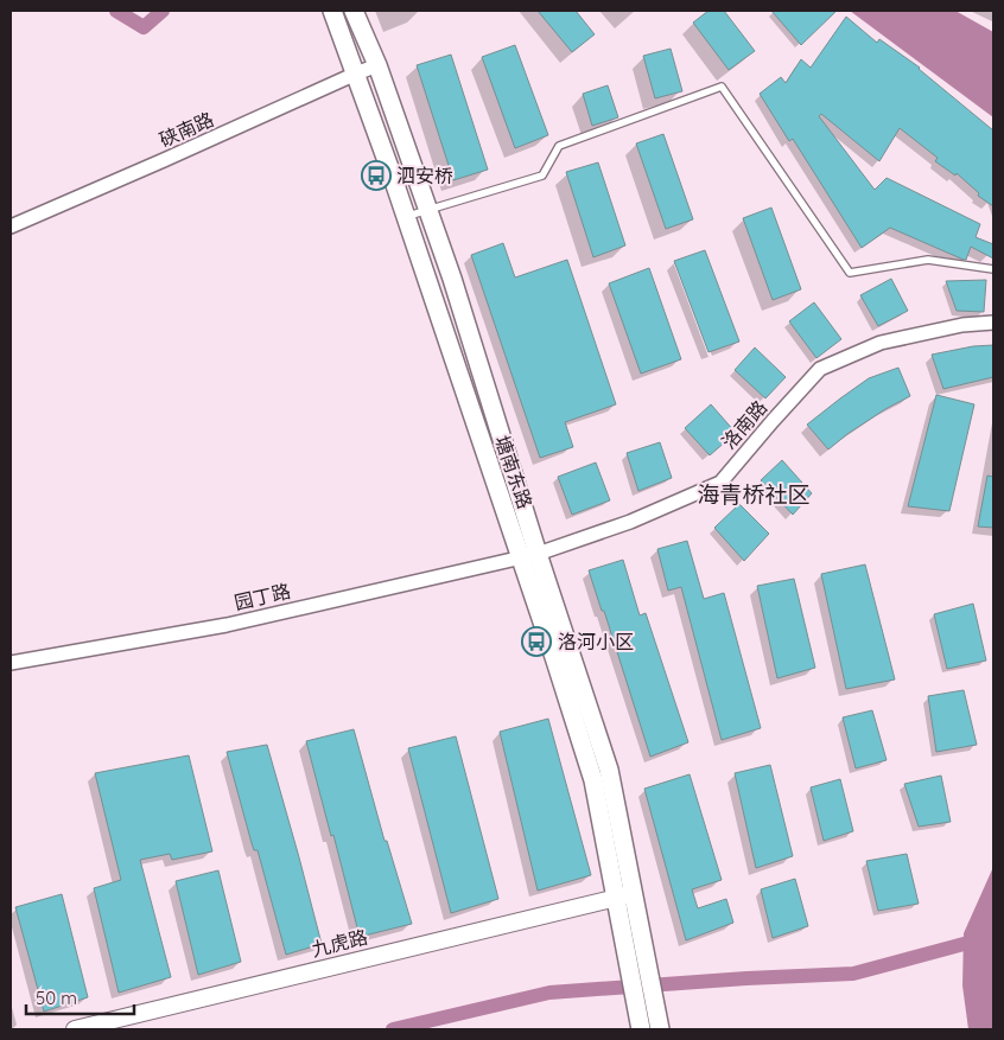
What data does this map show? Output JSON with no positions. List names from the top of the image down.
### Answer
{
  "streets": {
    "main road": ["塘南东路"],
    "street": [
      "硖南路",
      "洛南路",
      "园丁路",
      "九虎路"
    ]
  },
  "crossings": [
    ["硖南路", "塘南东路"],
    ["洛南路", "塘南东路"],
    ["洛南路", "园丁路"],
    ["塘南东路", "园丁路"],
    ["塘南东路", "九虎路"]
  ],
  "districts": ["海青桥社区"],
  "places": {
    "bus stop": ["泗安桥", "洛河小区"]
  },
  "scale_bar": "50 m"
}
